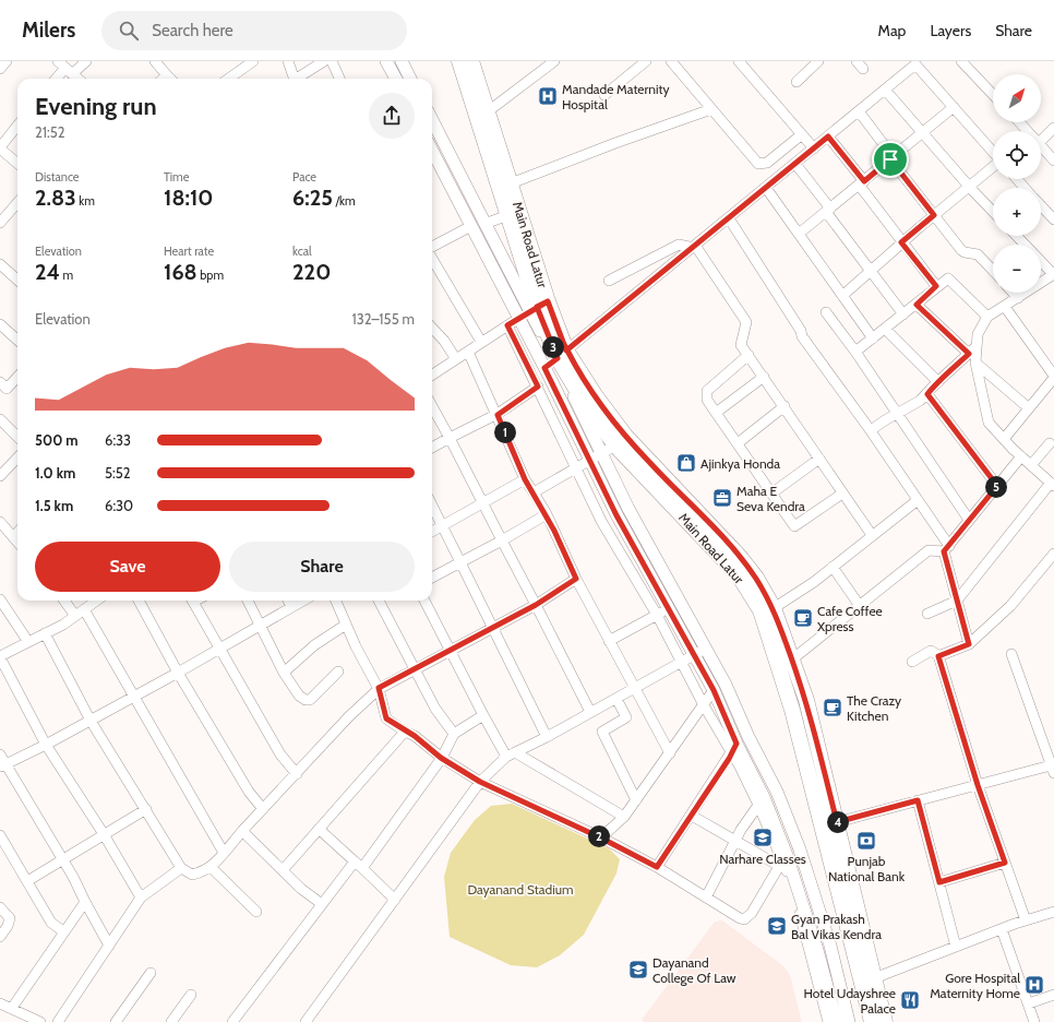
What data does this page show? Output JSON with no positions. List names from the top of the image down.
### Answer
{
  "streets": {
    "main road": ["Main Road Latur"]
  },
  "parks": ["Dayanand Stadium"],
  "places": {
    "hospital": ["Mandade Maternity Hospital", "Gore Hospital Maternity Home"],
    "shop": ["Ajinkya Honda"],
    "office": ["Maha E Seva Kendra"],
    "cafe": ["Cafe Coffee Xpress", "The Crazy Kitchen"],
    "school or university": ["Narhare Classes", "Gyan Prakash Bal Vikas Kendra", "Dayanand College Of Law"],
    "bank": ["Punjab National Bank"],
    "restaurant": ["Hotel Udayshree Palace"]
  },
  "north": "top right",
  "page": {
    "header": "Milers",
    "search": "Search here",
    "nav": ["Map", "Layers", "Share"],
    "map_buttons": ["+", "−"],
    "heading": ["Evening run", "21:52"],
    "stats": [
      ["Distance", "2.83 km"],
      ["Time", "18:10"],
      ["Pace", "6:25 /km"],
      ["Elevation", "24 m"],
      ["Heart rate", "168 bpm"],
      ["kcal", "220"]
    ],
    "chart": ["Elevation", "132–155 m"],
    "pins": [
      "3",
      "1",
      "5",
      "4",
      "2"
    ],
    "list": [
      {
        "name": "500 m",
        "note": "6:33"
      },
      {
        "name": "1.0 km",
        "note": "5:52"
      },
      {
        "name": "1.5 km",
        "note": "6:30"
      }
    ],
    "buttons": ["Save", "Share"]
  }
}
